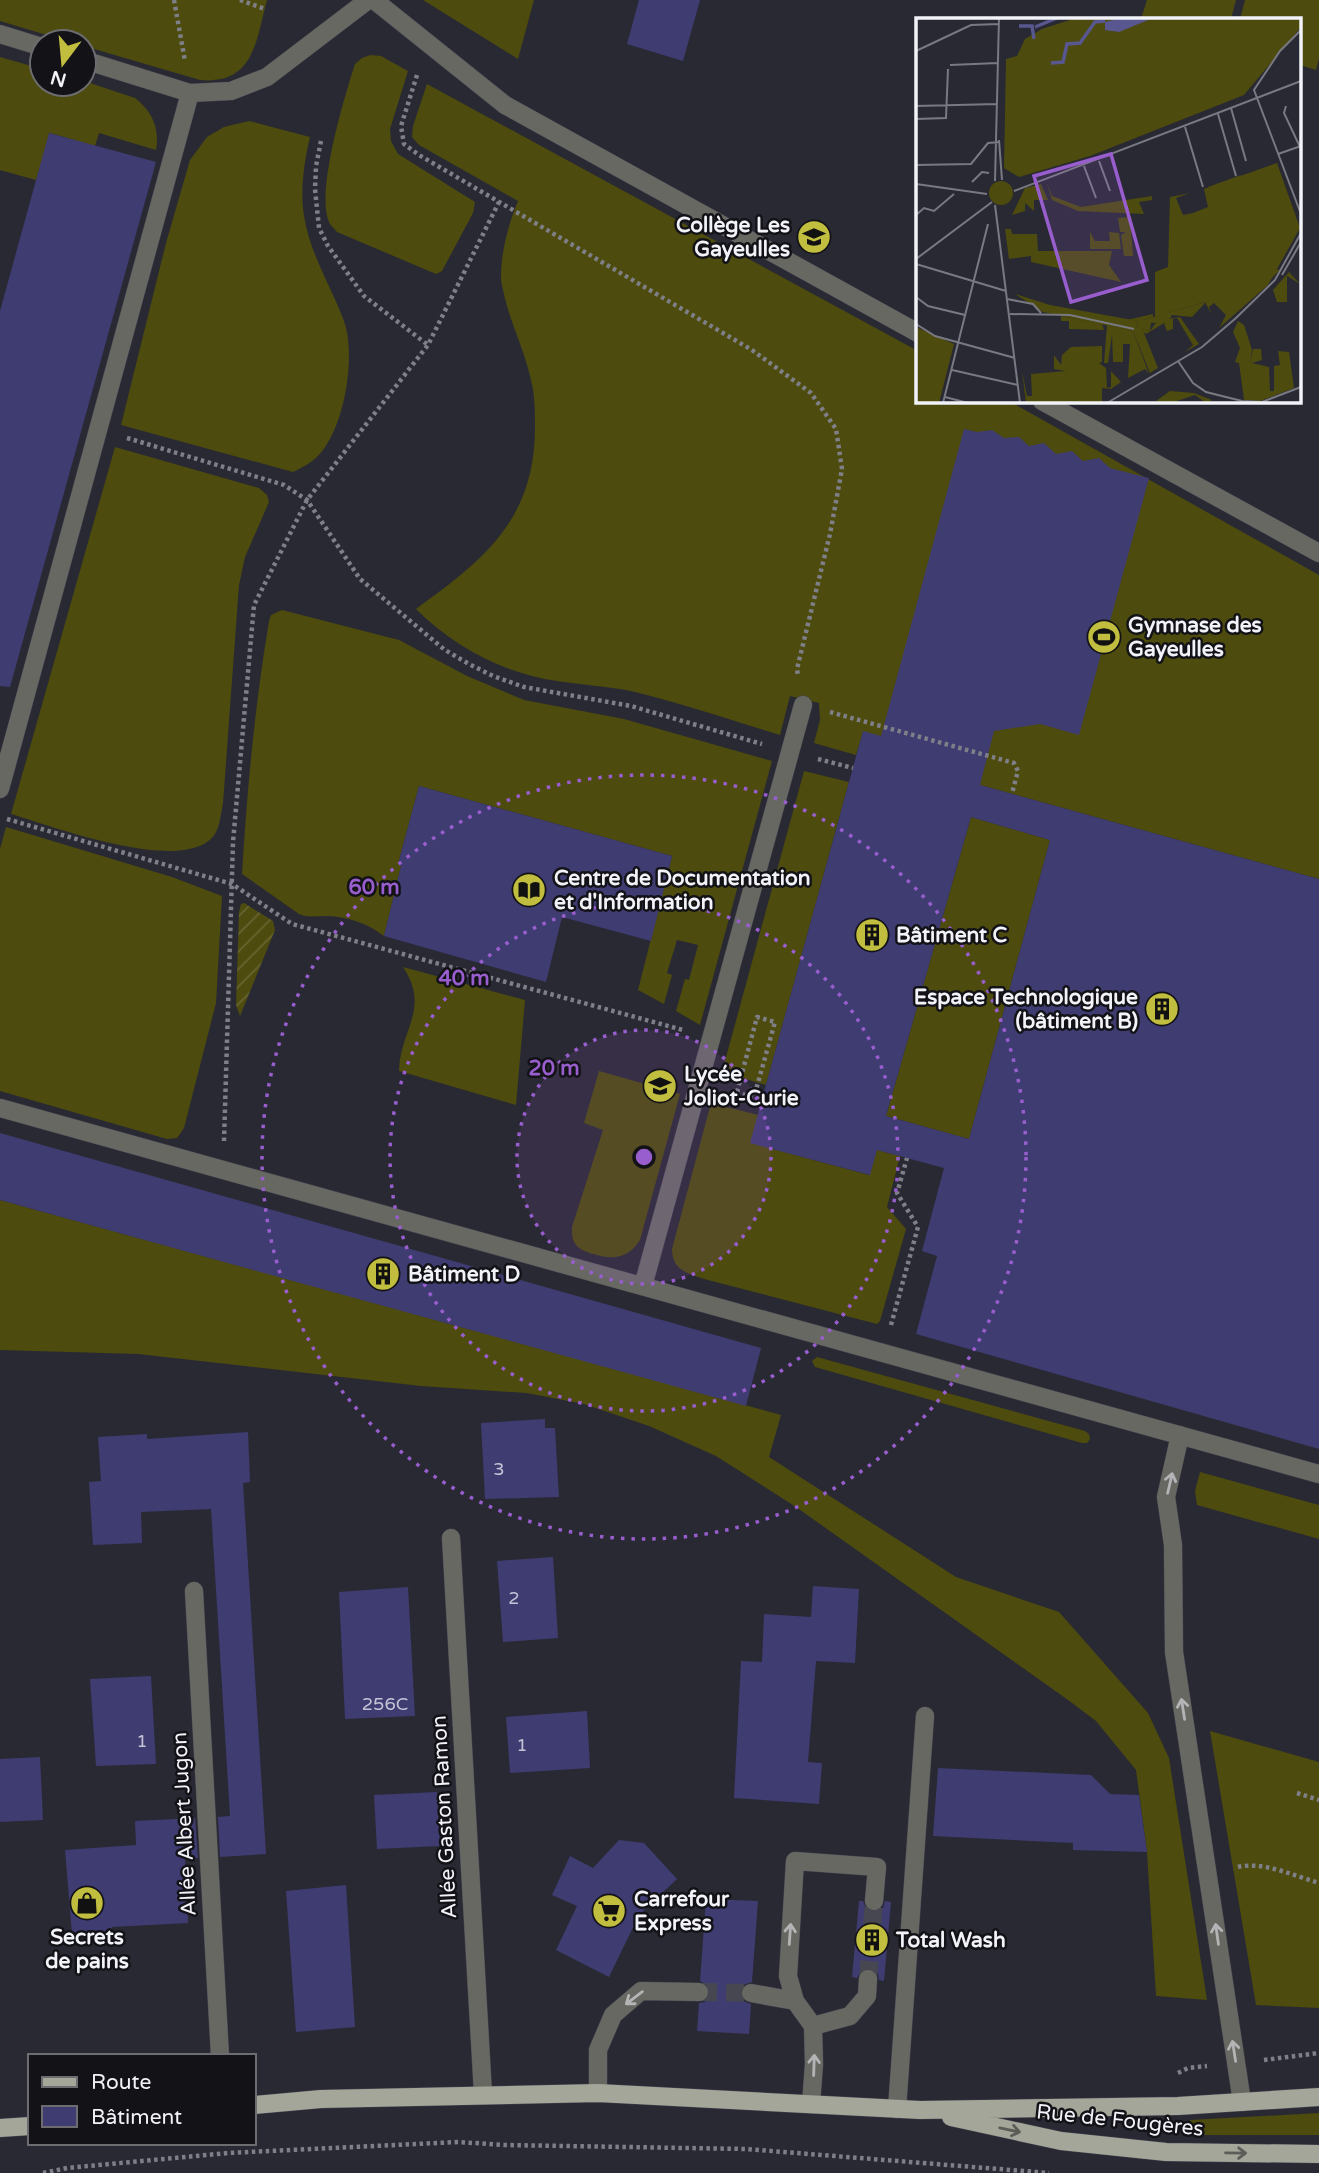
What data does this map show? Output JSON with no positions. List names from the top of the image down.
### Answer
{
  "streets": {
    "main road": ["Rue de Fougères"],
    "street": ["Allée Gaston Ramon", "Allée Albert Jugon"]
  },
  "places": {
    "school or university": ["Collège Les Gayeulles", "Lycée Joliot-Curie"],
    "sports": ["Gymnase des Gayeulles"],
    "library": ["Centre de Documentation et d'Information"],
    "building": [
      "Bâtiment C",
      "Espace Technologique (bâtiment B)",
      "Bâtiment D",
      "Total Wash"
    ],
    "shop": ["Secrets de pains"],
    "supermarket": ["Carrefour Express"]
  },
  "house_numbers": [
    "3",
    "2",
    "256C",
    "1",
    "1"
  ],
  "legend": ["Route", "Bâtiment"],
  "north": "bottom",
  "rings": ["60 m", "40 m", "20 m"]
}
